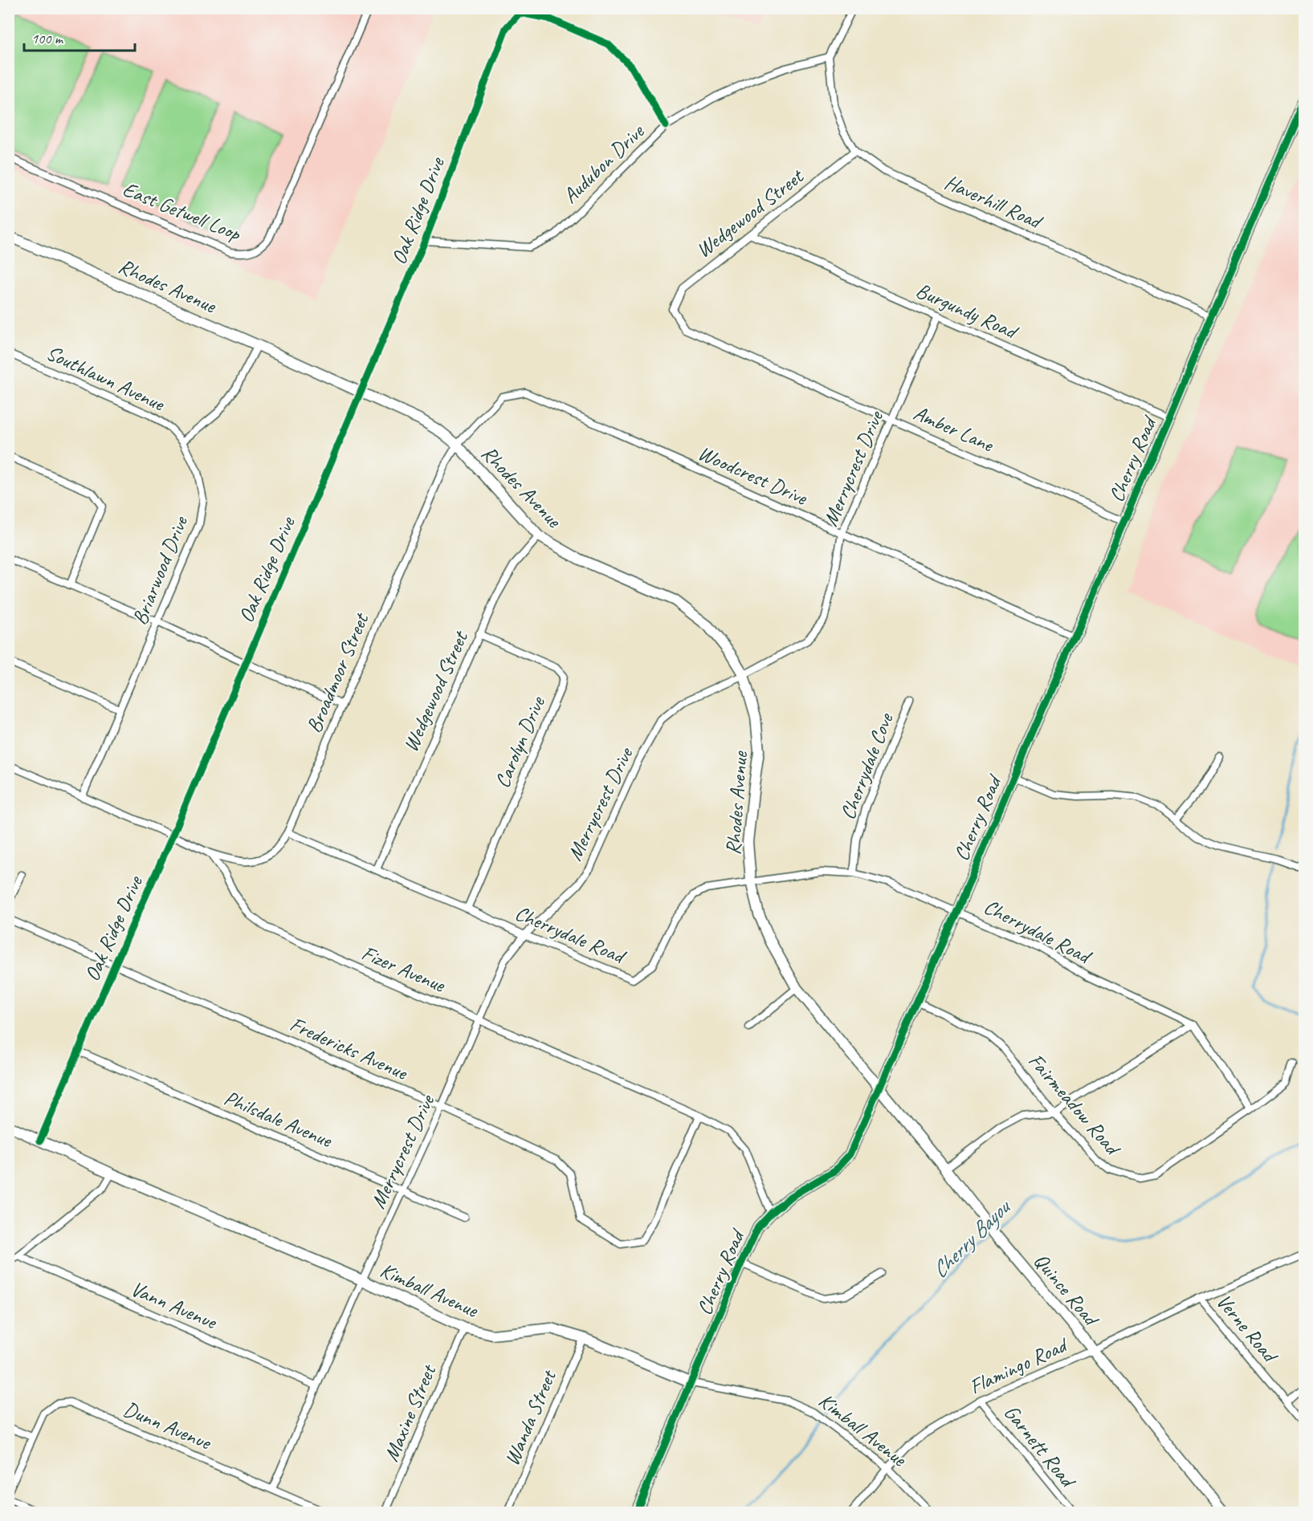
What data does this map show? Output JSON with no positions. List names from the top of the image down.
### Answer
{
  "streets": {
    "main road": [
      "Rhodes Avenue",
      "Cherry Road",
      "Quince Road",
      "Kimball Avenue"
    ],
    "street": [
      "Audubon Drive",
      "Haverhill Road",
      "East Getwell Loop",
      "Oak Ridge Drive",
      "Wedgewood Street",
      "Burgundy Road",
      "Southlawn Avenue",
      "Amber Lane",
      "Merrycrest Drive",
      "Woodcrest Drive",
      "Briarwood Drive",
      "Broadmoor Street",
      "Carolyn Drive",
      "Cherrydale Cove",
      "Cherrydale Road",
      "Fizer Avenue",
      "Fredericks Avenue",
      "Fairmeadow Road",
      "Philsdale Avenue",
      "Vann Avenue",
      "Verne Road",
      "Flamingo Road",
      "Maxine Street",
      "Wanda Street",
      "Dunn Avenue",
      "Garnett Road"
    ]
  },
  "crossings": [
    ["Audubon Drive", "Haverhill Road"],
    ["Audubon Drive", "Oak Ridge Drive"],
    ["Haverhill Road", "Wedgewood Street"],
    ["Haverhill Road", "Cherry Road"],
    ["Oak Ridge Drive", "Rhodes Avenue"],
    ["Oak Ridge Drive", "Fizer Avenue"],
    ["Oak Ridge Drive", "Fredericks Avenue"],
    ["Oak Ridge Drive", "Philsdale Avenue"],
    ["Oak Ridge Drive", "Kimball Avenue"],
    ["Wedgewood Street", "Rhodes Avenue"],
    ["Wedgewood Street", "Burgundy Road"],
    ["Wedgewood Street", "Amber Lane"],
    ["Wedgewood Street", "Carolyn Drive"],
    ["Wedgewood Street", "Cherrydale Road"],
    ["Rhodes Avenue", "Cherry Road"],
    ["Rhodes Avenue", "Merrycrest Drive"],
    ["Rhodes Avenue", "Woodcrest Drive"],
    ["Rhodes Avenue", "Broadmoor Street"],
    ["Rhodes Avenue", "Cherrydale Road"],
    ["Rhodes Avenue", "Quince Road"],
    ["Burgundy Road", "Cherry Road"],
    ["Burgundy Road", "Merrycrest Drive"],
    ["Southlawn Avenue", "Briarwood Drive"],
    ["Amber Lane", "Cherry Road"],
    ["Amber Lane", "Merrycrest Drive"],
    ["Cherry Road", "Woodcrest Drive"],
    ["Cherry Road", "Cherrydale Road"],
    ["Cherry Road", "Fizer Avenue"],
    ["Cherry Road", "Fairmeadow Road"],
    ["Cherry Road", "Quince Road"],
    ["Cherry Road", "Kimball Avenue"],
    ["Merrycrest Drive", "Woodcrest Drive"],
    ["Merrycrest Drive", "Cherrydale Road"],
    ["Merrycrest Drive", "Fizer Avenue"],
    ["Merrycrest Drive", "Fredericks Avenue"],
    ["Merrycrest Drive", "Philsdale Avenue"],
    ["Merrycrest Drive", "Kimball Avenue"],
    ["Merrycrest Drive", "Vann Avenue"],
    ["Merrycrest Drive", "Dunn Avenue"],
    ["Woodcrest Drive", "Broadmoor Street"],
    ["Briarwood Drive", "Fizer Avenue"],
    ["Broadmoor Street", "Cherrydale Road"],
    ["Broadmoor Street", "Fizer Avenue"],
    ["Carolyn Drive", "Cherrydale Road"],
    ["Cherrydale Cove", "Cherrydale Road"],
    ["Fizer Avenue", "Fredericks Avenue"],
    ["Quince Road", "Flamingo Road"],
    ["Kimball Avenue", "Flamingo Road"],
    ["Kimball Avenue", "Maxine Street"],
    ["Kimball Avenue", "Wanda Street"],
    ["Verne Road", "Flamingo Road"],
    ["Flamingo Road", "Garnett Road"]
  ],
  "water": ["Cherry Bayou"],
  "scale_bar": "100 m"
}
